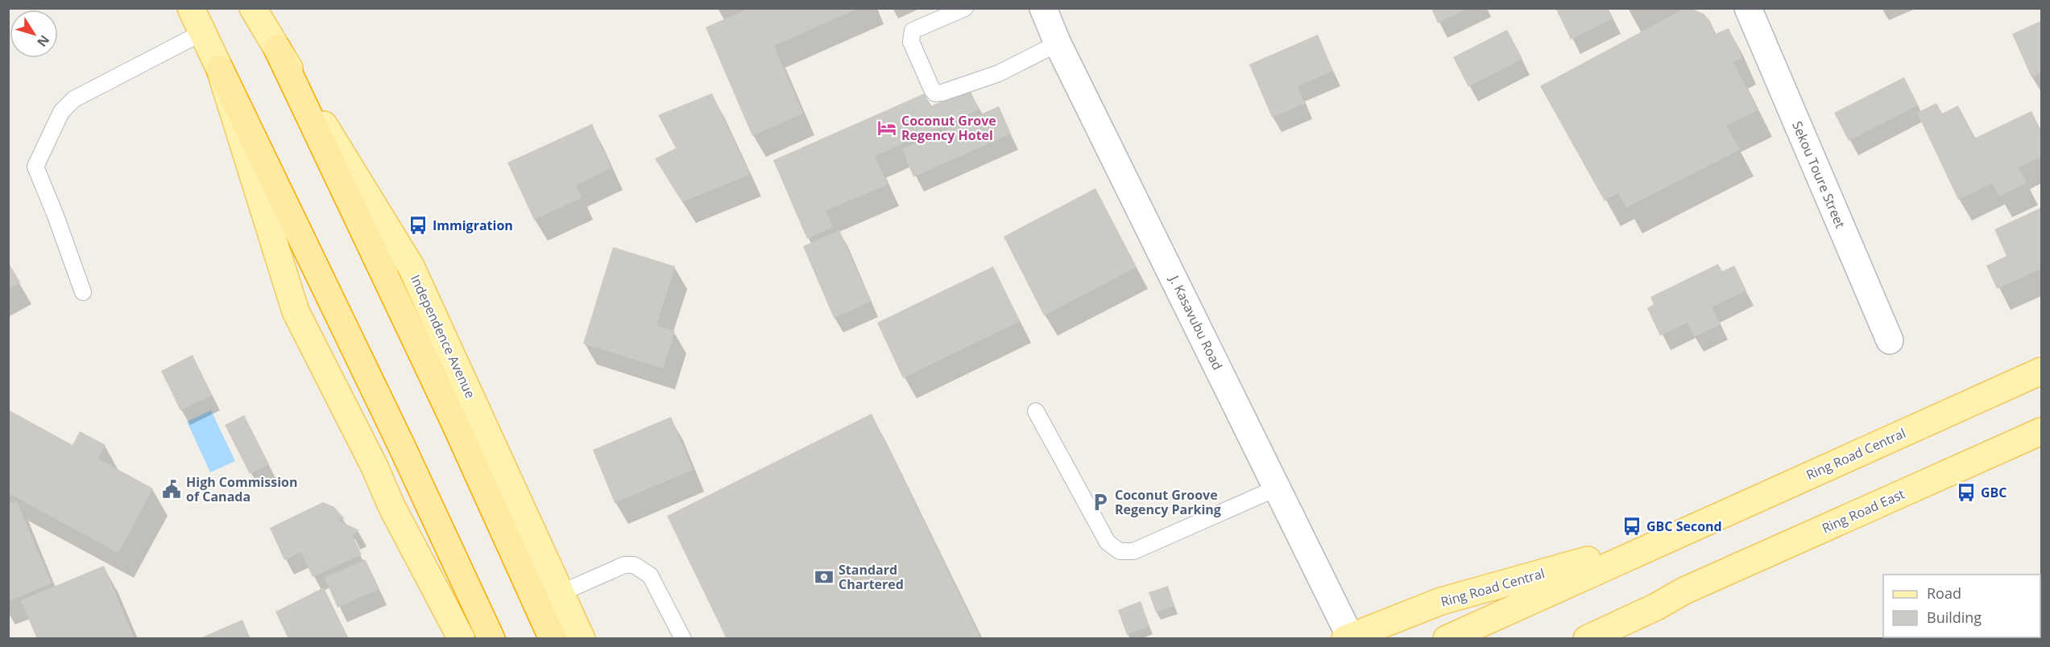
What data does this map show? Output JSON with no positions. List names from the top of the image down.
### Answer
{
  "streets": {
    "highway": ["Independence Avenue"],
    "main road": ["Ring Road Central", "Ring Road East"],
    "street": ["Sekou Toure Street", "J. Kasavubu Road"]
  },
  "crossings": [
    ["J. Kasavubu Road", "Ring Road Central"]
  ],
  "places": {
    "hotel": ["Coconut Grove Regency Hotel"],
    "bus stop": ["Immigration", "GBC", "GBC Second"],
    "public building": ["High Commission of Canada"],
    "parking": ["Coconut Groove Regency Parking"],
    "bank": ["Standard Chartered"]
  },
  "legend": ["Road", "Building"],
  "north": "bottom right"
}
